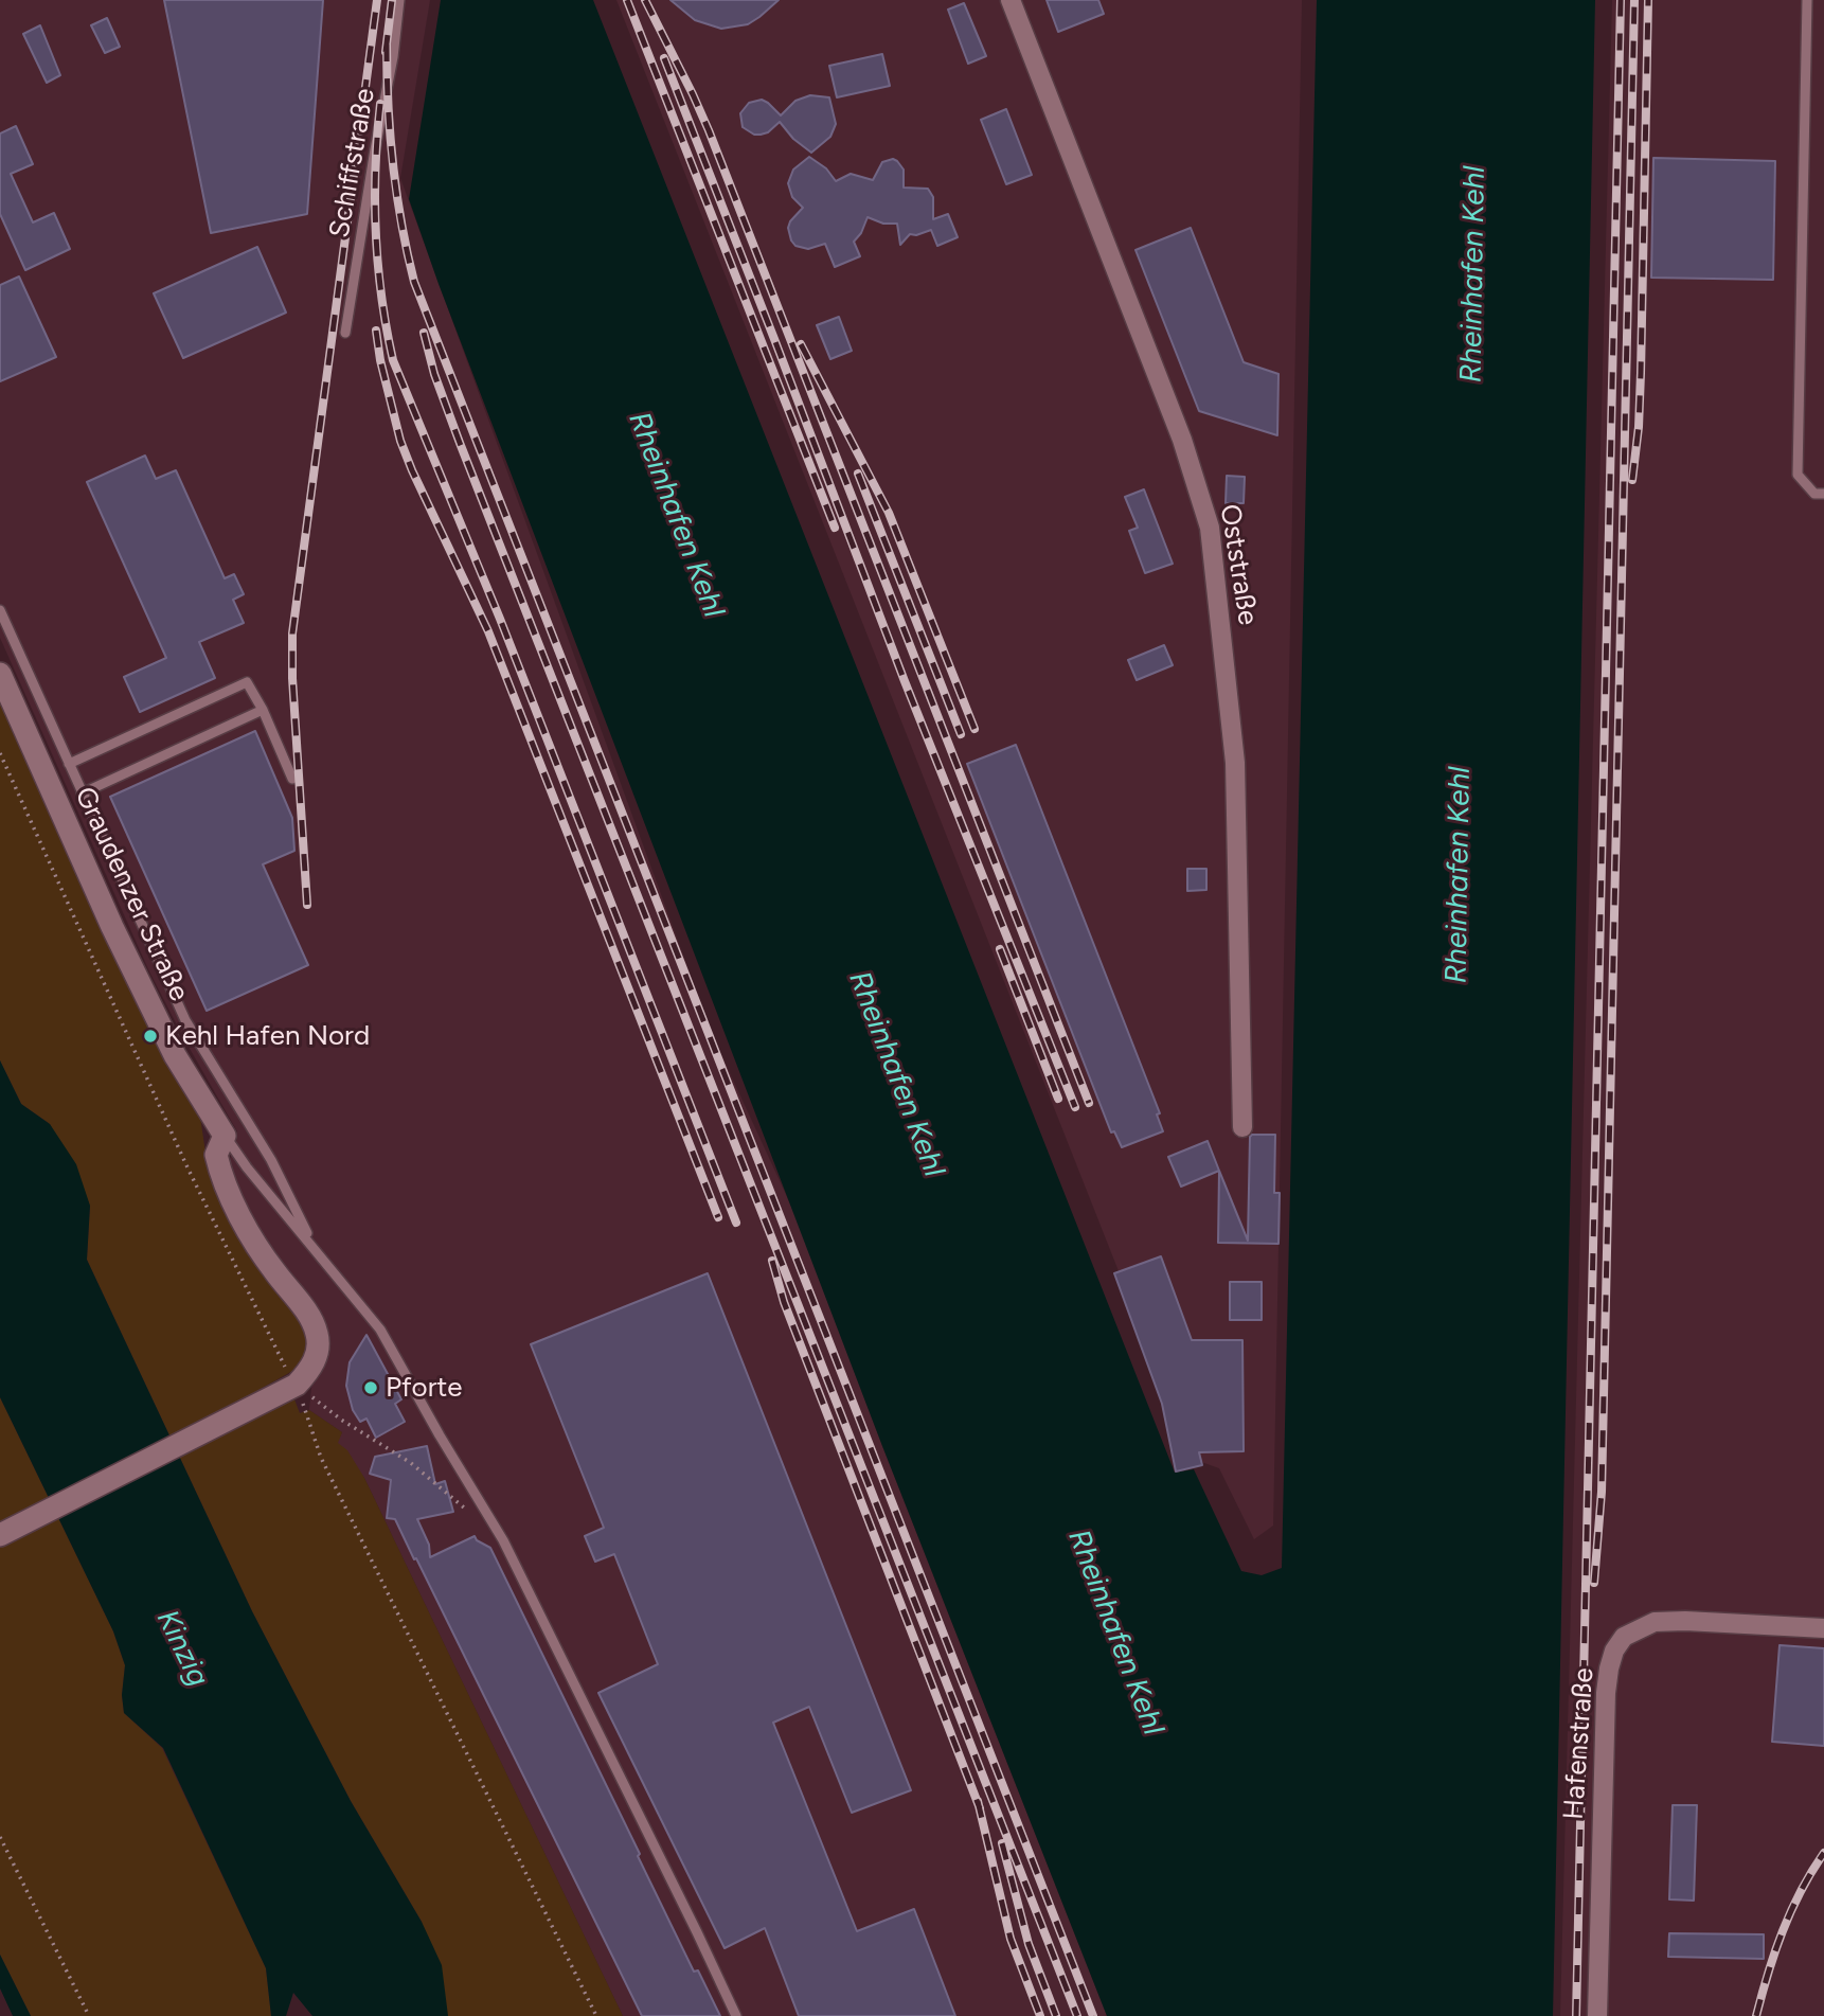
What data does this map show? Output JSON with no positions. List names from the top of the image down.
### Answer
{
  "streets": {
    "street": ["Oststraße", "Graudenzer Straße", "Hafenstraße"],
    "lane": ["Schiffstraße"]
  },
  "water": ["Rheinhafen Kehl", "Kinzig"],
  "places": ["Kehl Hafen Nord", "Pforte"]
}
